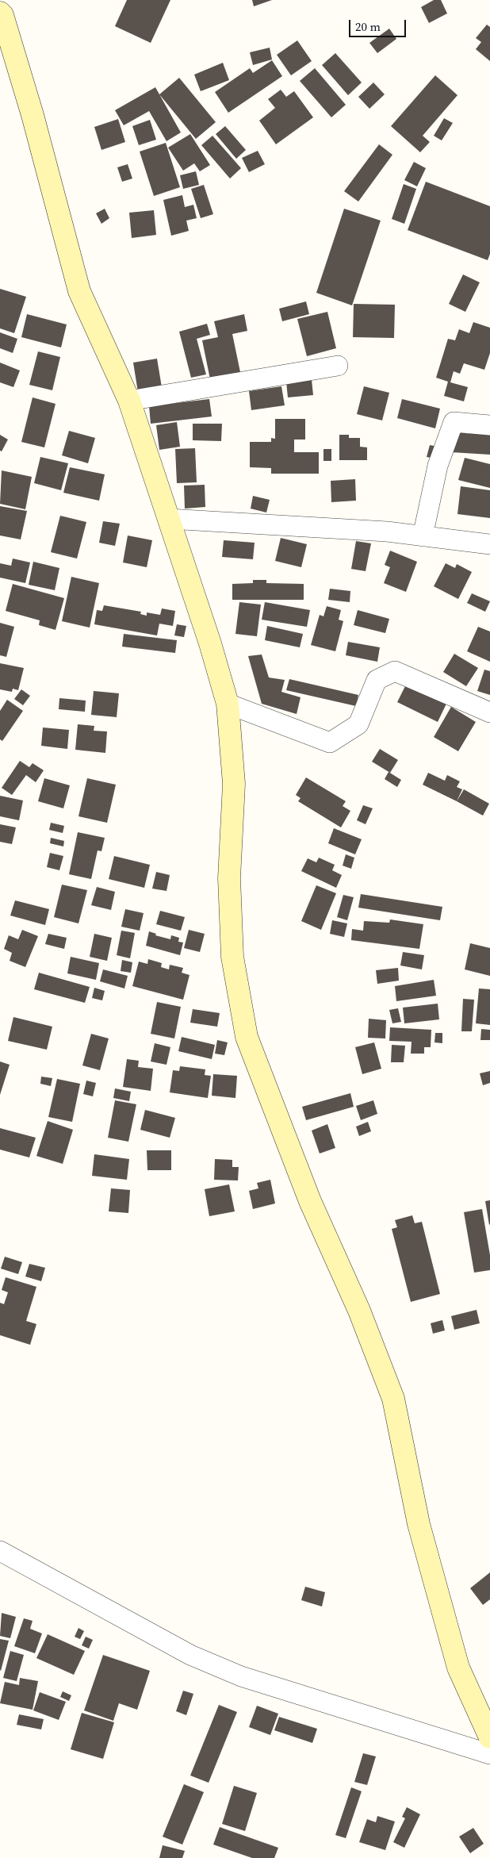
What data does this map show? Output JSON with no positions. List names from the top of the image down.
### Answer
{
  "scale_bar": "20 m"
}
